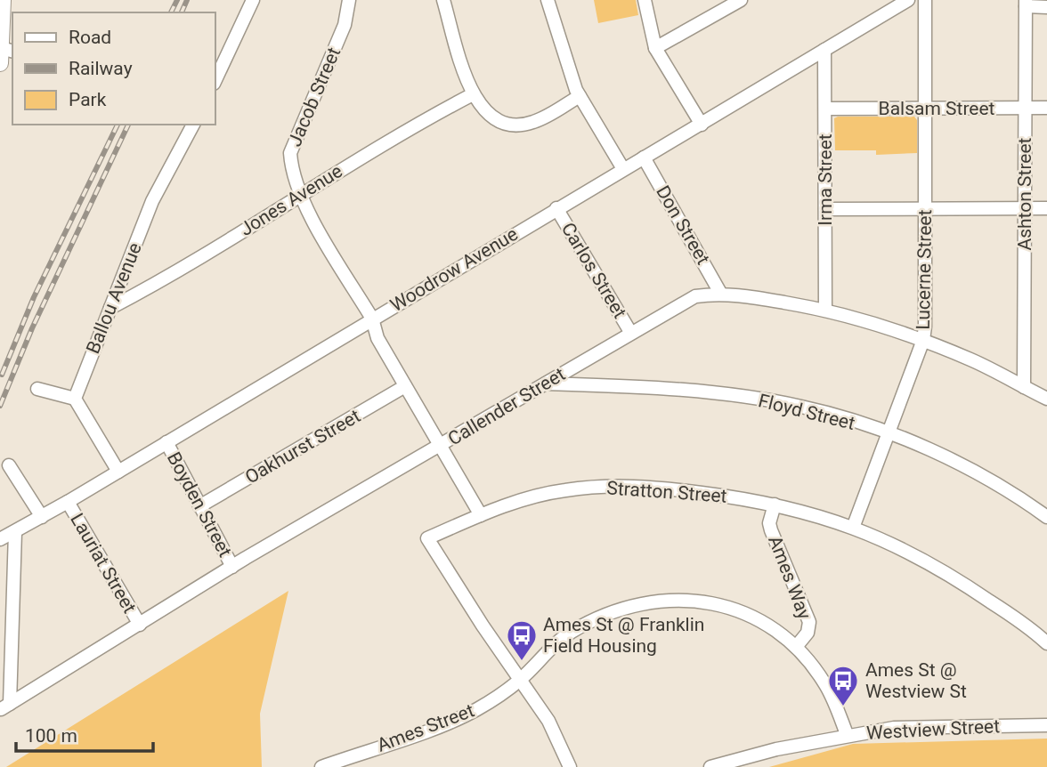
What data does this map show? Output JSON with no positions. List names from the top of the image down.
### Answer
{
  "streets": {
    "street": [
      "Jacob Street",
      "Balsam Street",
      "Irma Street",
      "Ashton Street",
      "Jones Avenue",
      "Don Street",
      "Woodrow Avenue",
      "Lucerne Street",
      "Carlos Street",
      "Ballou Avenue",
      "Callender Street",
      "Floyd Street",
      "Oakhurst Street",
      "Stratton Street",
      "Boyden Street",
      "Lauriat Street",
      "Ames Way",
      "Ames Street",
      "Westview Street"
    ]
  },
  "crossings": [
    ["Jacob Street", "Jones Avenue"],
    ["Jacob Street", "Woodrow Avenue"],
    ["Jacob Street", "Callender Street"],
    ["Jacob Street", "Oakhurst Street"],
    ["Jacob Street", "Stratton Street"],
    ["Balsam Street", "Irma Street"],
    ["Balsam Street", "Ashton Street"],
    ["Balsam Street", "Lucerne Street"],
    ["Irma Street", "Woodrow Avenue"],
    ["Irma Street", "Callender Street"],
    ["Ashton Street", "Callender Street"],
    ["Jones Avenue", "Ballou Avenue"],
    ["Don Street", "Woodrow Avenue"],
    ["Don Street", "Callender Street"],
    ["Woodrow Avenue", "Carlos Street"],
    ["Woodrow Avenue", "Boyden Street"],
    ["Woodrow Avenue", "Lauriat Street"],
    ["Lucerne Street", "Callender Street"],
    ["Lucerne Street", "Floyd Street"],
    ["Lucerne Street", "Stratton Street"],
    ["Carlos Street", "Callender Street"],
    ["Callender Street", "Floyd Street"],
    ["Callender Street", "Boyden Street"],
    ["Callender Street", "Lauriat Street"],
    ["Oakhurst Street", "Boyden Street"],
    ["Stratton Street", "Ames Way"],
    ["Stratton Street", "Ames Street"],
    ["Ames Way", "Ames Street"],
    ["Ames Street", "Westview Street"]
  ],
  "places": {
    "bus stop": ["Ames St @ Franklin Field Housing", "Ames St @ Westview St"]
  },
  "legend": ["Road", "Railway", "Park"],
  "scale_bar": "100 m"
}
